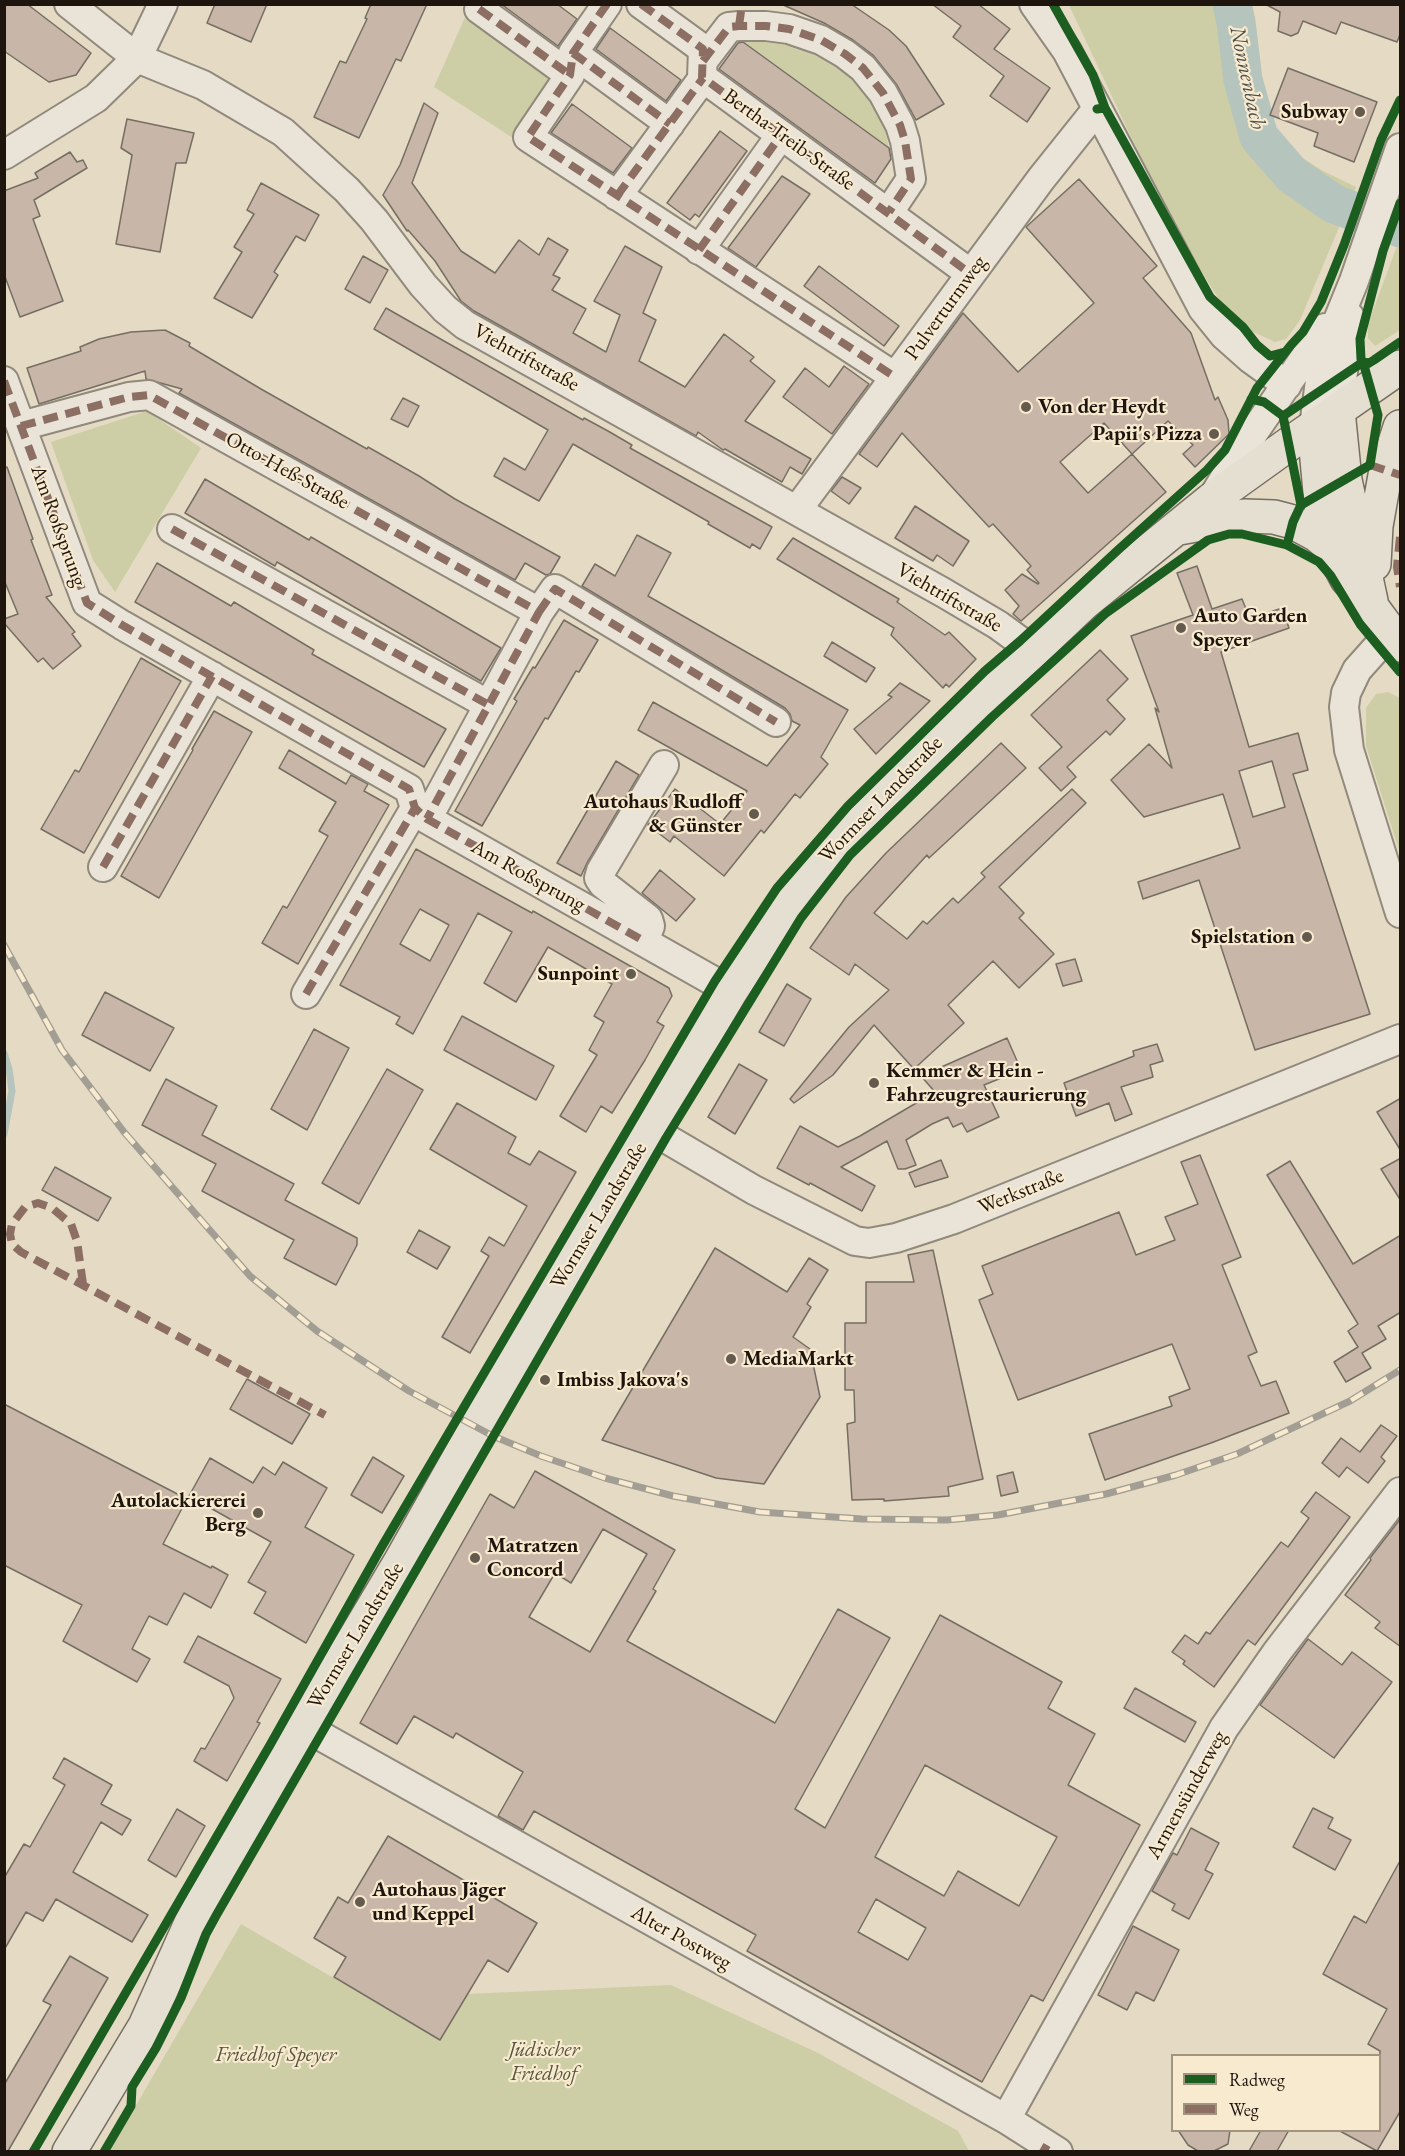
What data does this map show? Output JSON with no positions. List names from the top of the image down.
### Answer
{
  "streets": {
    "main road": ["Wormser Landstraße"],
    "street": [
      "Bertha-Treib-Straße",
      "Pulverturmweg",
      "Viehtriftstraße",
      "Otto-Heß-Straße",
      "Am Roßsprung",
      "Werkstraße",
      "Armensünderweg",
      "Alter Postweg"
    ]
  },
  "crossings": [
    ["Bertha-Treib-Straße", "Pulverturmweg"],
    ["Pulverturmweg", "Viehtriftstraße"],
    ["Viehtriftstraße", "Wormser Landstraße"],
    ["Otto-Heß-Straße", "Am Roßsprung"],
    ["Am Roßsprung", "Wormser Landstraße"],
    ["Wormser Landstraße", "Werkstraße"],
    ["Wormser Landstraße", "Alter Postweg"],
    ["Armensünderweg", "Alter Postweg"]
  ],
  "water": ["Nonnenbach"],
  "parks": ["Jüdischer Friedhof", "Friedhof Speyer"],
  "places": [
    "Subway",
    "Von der Heydt",
    "Papii's Pizza",
    "Auto Garden Speyer",
    "Autohaus Rudloff & Günster",
    "Spielstation",
    "Sunpoint",
    "Kemmer & Hein - Fahrzeugrestaurierung",
    "MediaMarkt",
    "Imbiss Jakova's",
    "Autolackiererei Berg",
    "Matratzen Concord",
    "Autohaus Jäger und Keppel"
  ],
  "legend": ["Radweg", "Weg"]
}
